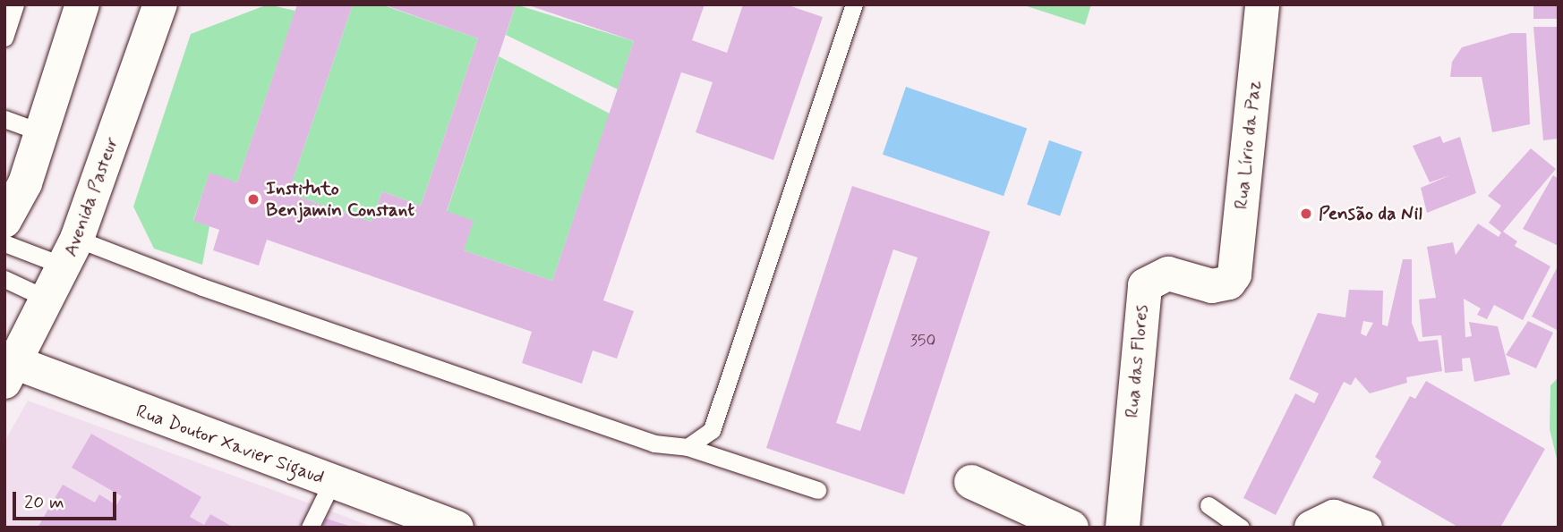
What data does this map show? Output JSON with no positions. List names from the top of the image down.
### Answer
{
  "streets": {
    "street": [
      "Rua Lírio da Paz",
      "Avenida Pasteur",
      "Rua das Flores",
      "Rua Doutor Xavier Sigaud"
    ]
  },
  "crossings": [
    ["Rua Lírio da Paz", "Rua das Flores"],
    ["Avenida Pasteur", "Rua Doutor Xavier Sigaud"]
  ],
  "places": ["Instituto Benjamin Constant", "Pensão da Nil"],
  "house_numbers": ["350"],
  "scale_bar": "20 m"
}
